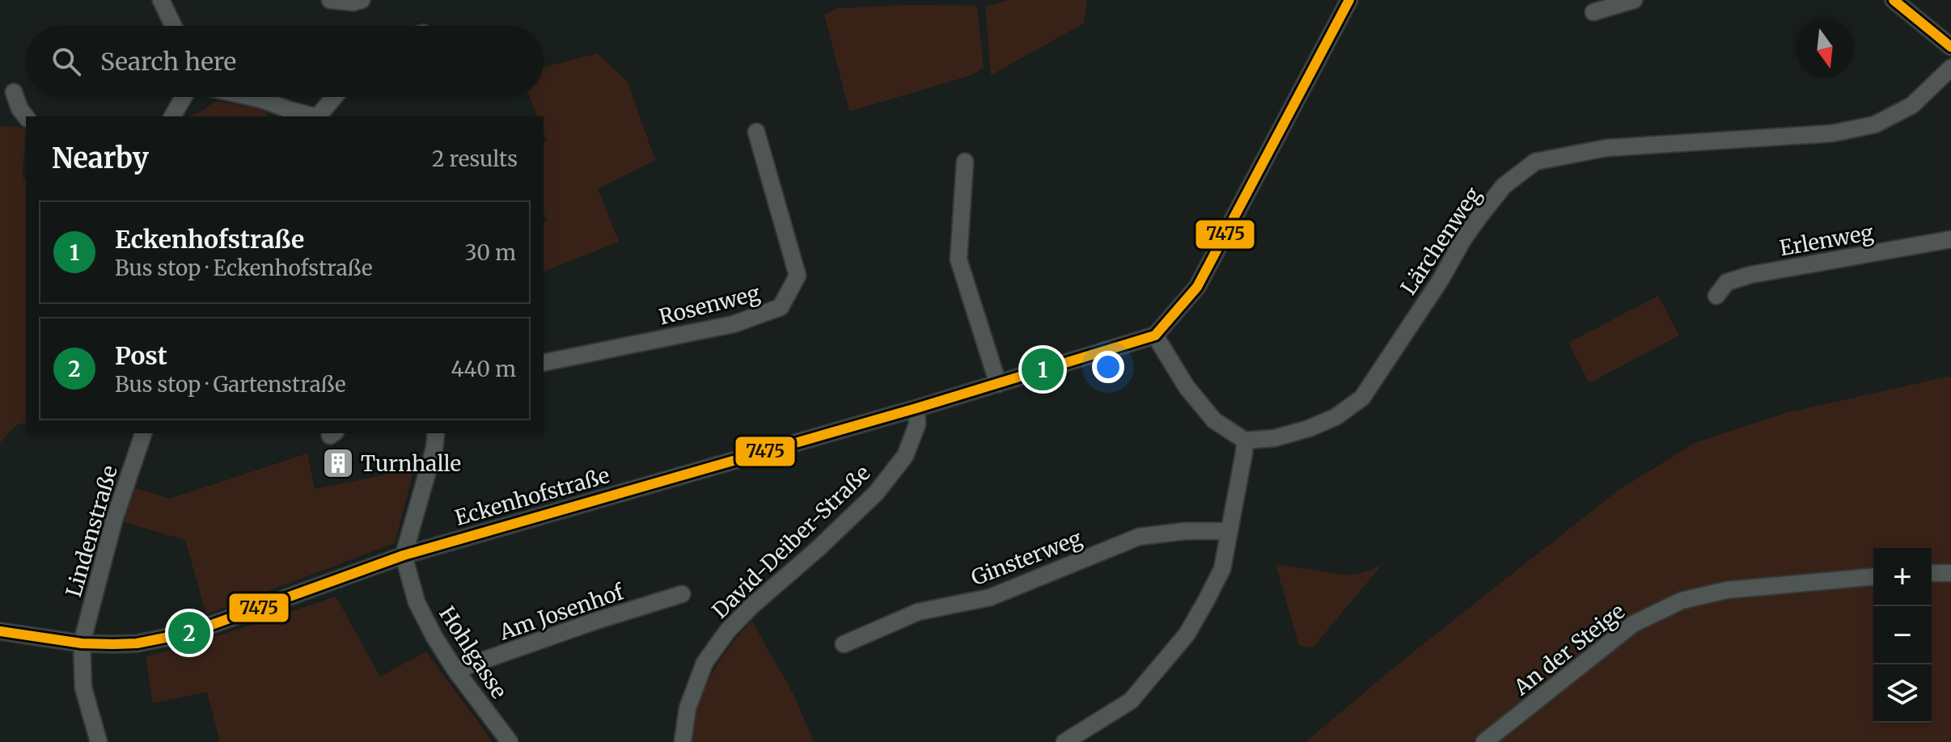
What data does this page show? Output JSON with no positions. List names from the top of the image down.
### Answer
{
  "streets": {
    "street": [
      "Erlenweg",
      "Lärchenweg",
      "Rosenweg",
      "Eckenhofstraße",
      "Lindenstraße",
      "David-Deiber-Straße",
      "Ginsterweg",
      "Am Josenhof",
      "An der Steige",
      "Hohlgasse"
    ]
  },
  "crossings": [
    ["Eckenhofstraße", "Lindenstraße"],
    ["Eckenhofstraße", "David-Deiber-Straße"],
    ["Eckenhofstraße", "Hohlgasse"],
    ["Am Josenhof", "Hohlgasse"]
  ],
  "places": {
    "building": ["Turnhalle"]
  },
  "lines": ["transit line 7475"],
  "north": "bottom",
  "page": {
    "search": "Search here",
    "heading": ["Nearby", "2 results"],
    "list": [
      {
        "mark": "1",
        "name": "Eckenhofstraße",
        "note": "Bus stop · Eckenhofstraße",
        "value": "30 m"
      },
      {
        "mark": "2",
        "name": "Post",
        "note": "Bus stop · Gartenstraße",
        "value": "440 m"
      }
    ],
    "pins": ["1", "2"],
    "map_buttons": ["+", "−"]
  }
}
